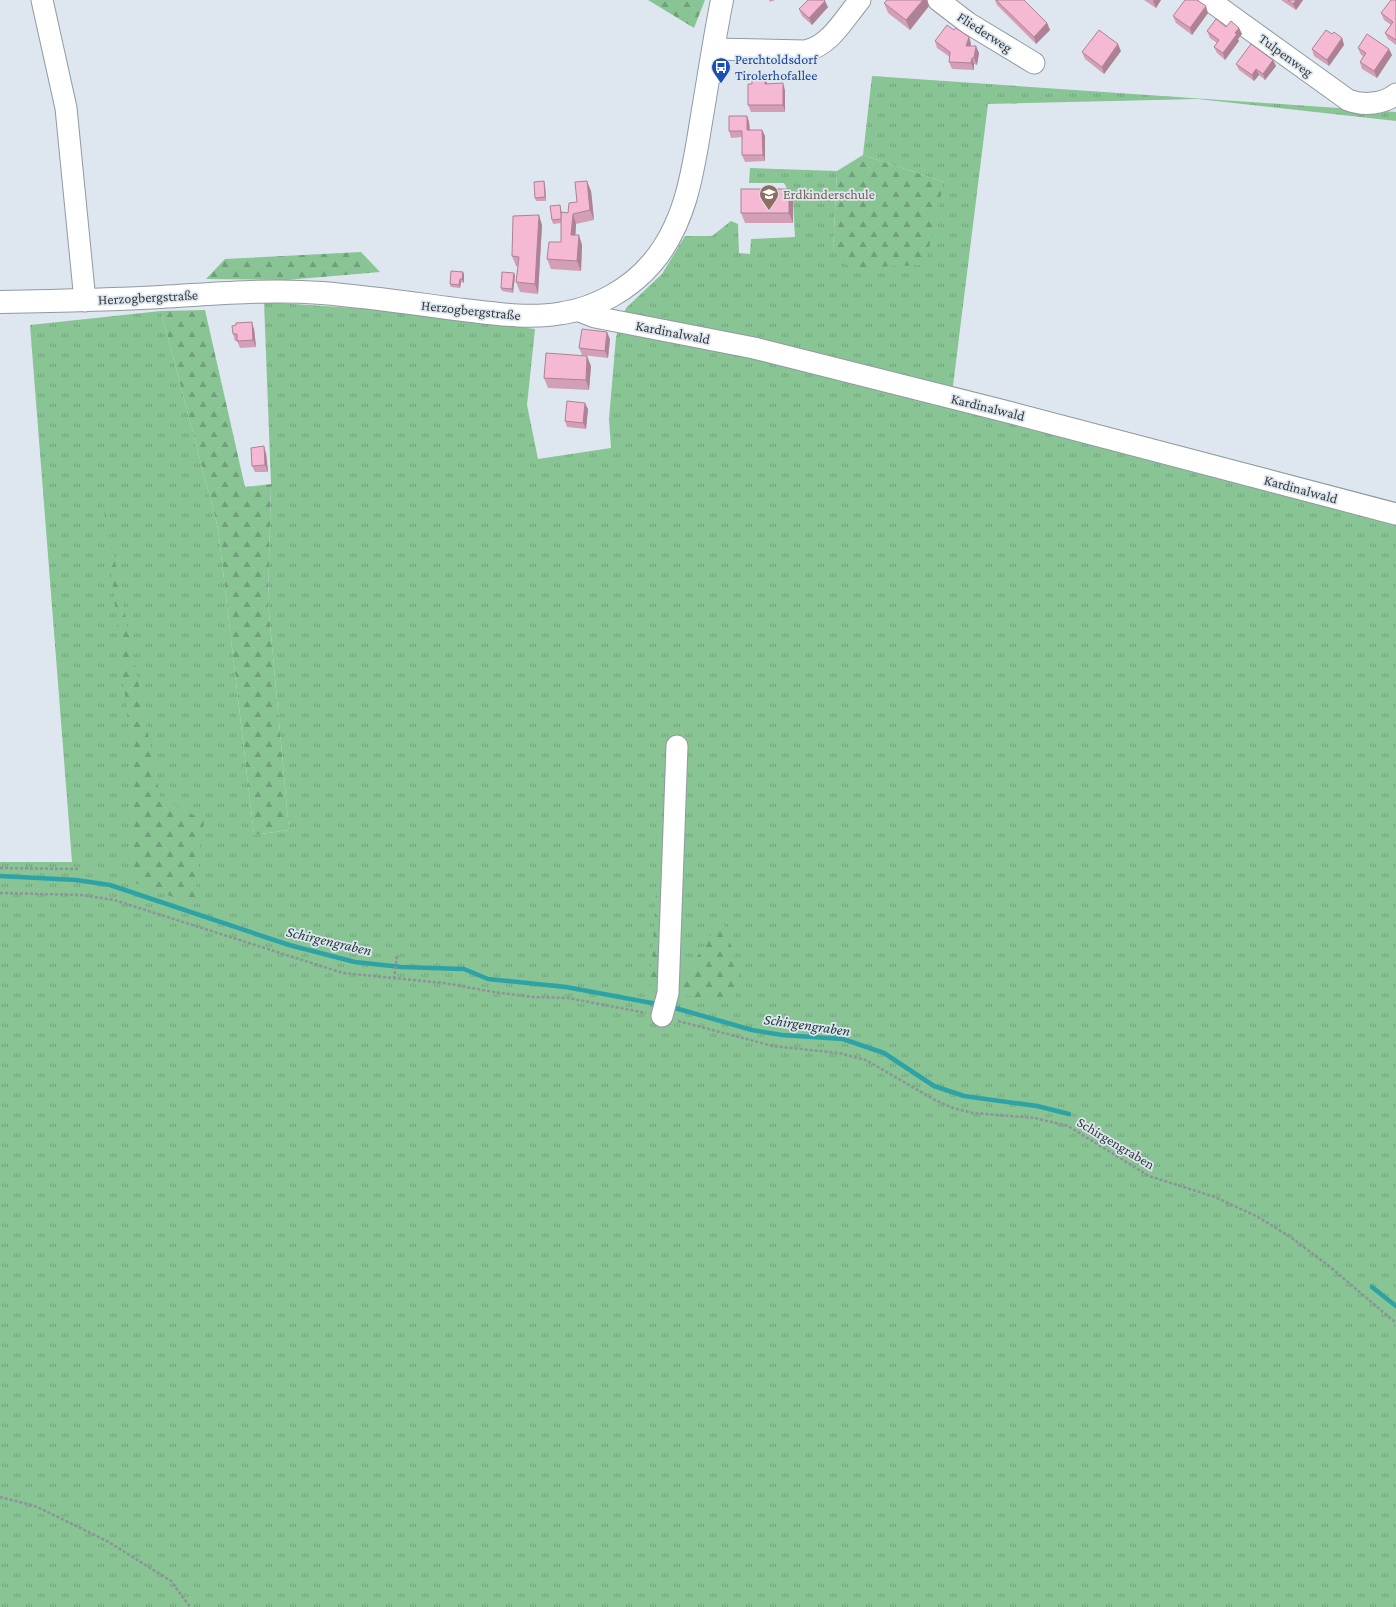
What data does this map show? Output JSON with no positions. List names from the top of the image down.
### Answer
{
  "streets": {
    "main road": ["Herzogbergstraße"],
    "street": ["Fliederweg", "Tulpenweg", "Kardinalwald"],
    "path": ["Schirgengraben"]
  },
  "crossings": [
    ["Herzogbergstraße", "Kardinalwald"]
  ],
  "water": ["Schirgengraben"],
  "places": {
    "bus stop": ["Perchtoldsdorf Tirolerhofallee"],
    "school or university": ["Erdkinderschule"]
  }
}
